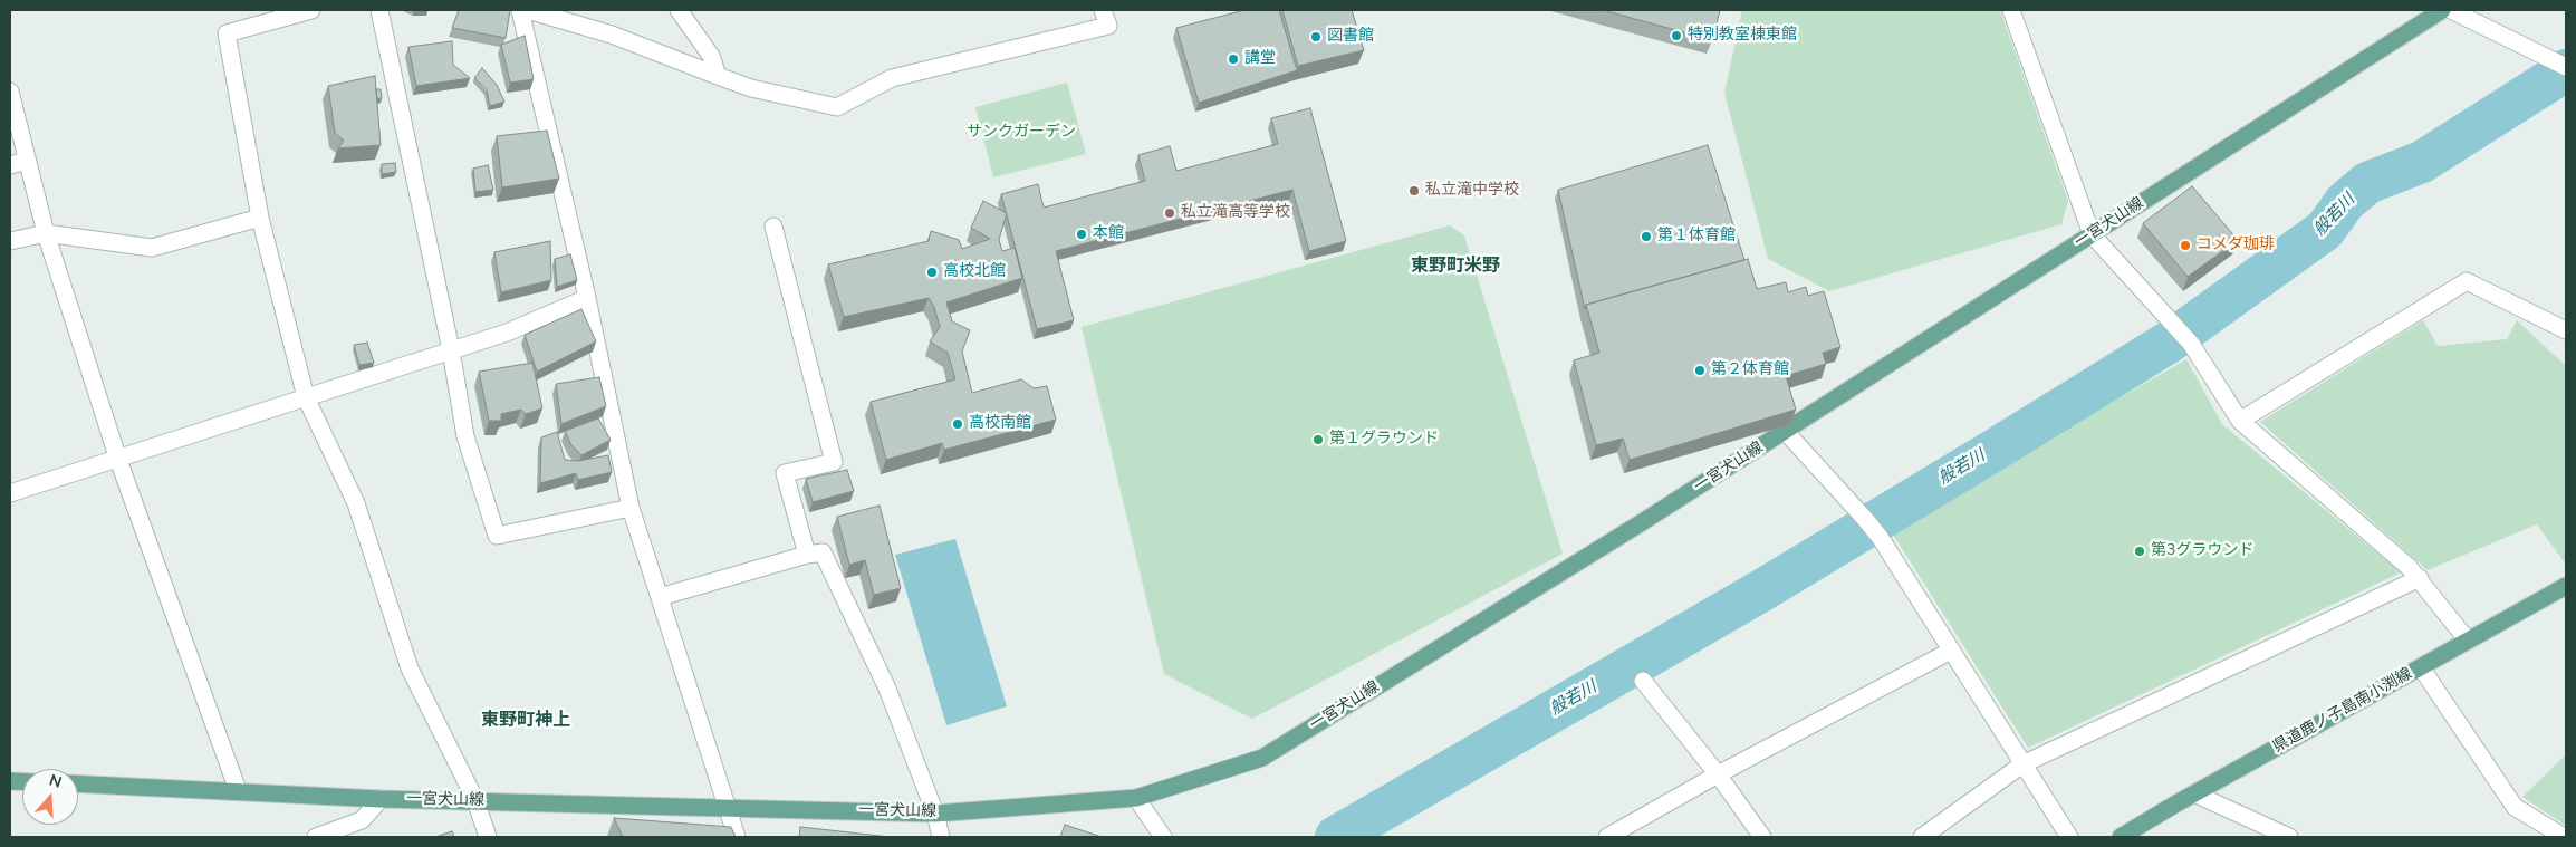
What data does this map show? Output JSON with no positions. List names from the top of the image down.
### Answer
{
  "streets": {
    "main road": ["一宮犬山線", "県道鹿ノ子島南小渕線"]
  },
  "districts": ["東野町米野", "東野町神上"],
  "water": ["般若川"],
  "parks": ["サンクガーデン"],
  "places": [
    "特別教室棟東館",
    "図書館",
    "講堂",
    "私立滝中学校",
    "私立滝高等学校",
    "本館",
    "第１体育館",
    "コメダ珈琲",
    "高校北館",
    "第２体育館",
    "高校南館",
    "第１グラウンド",
    "第3グラウンド"
  ],
  "north": "top"
}
